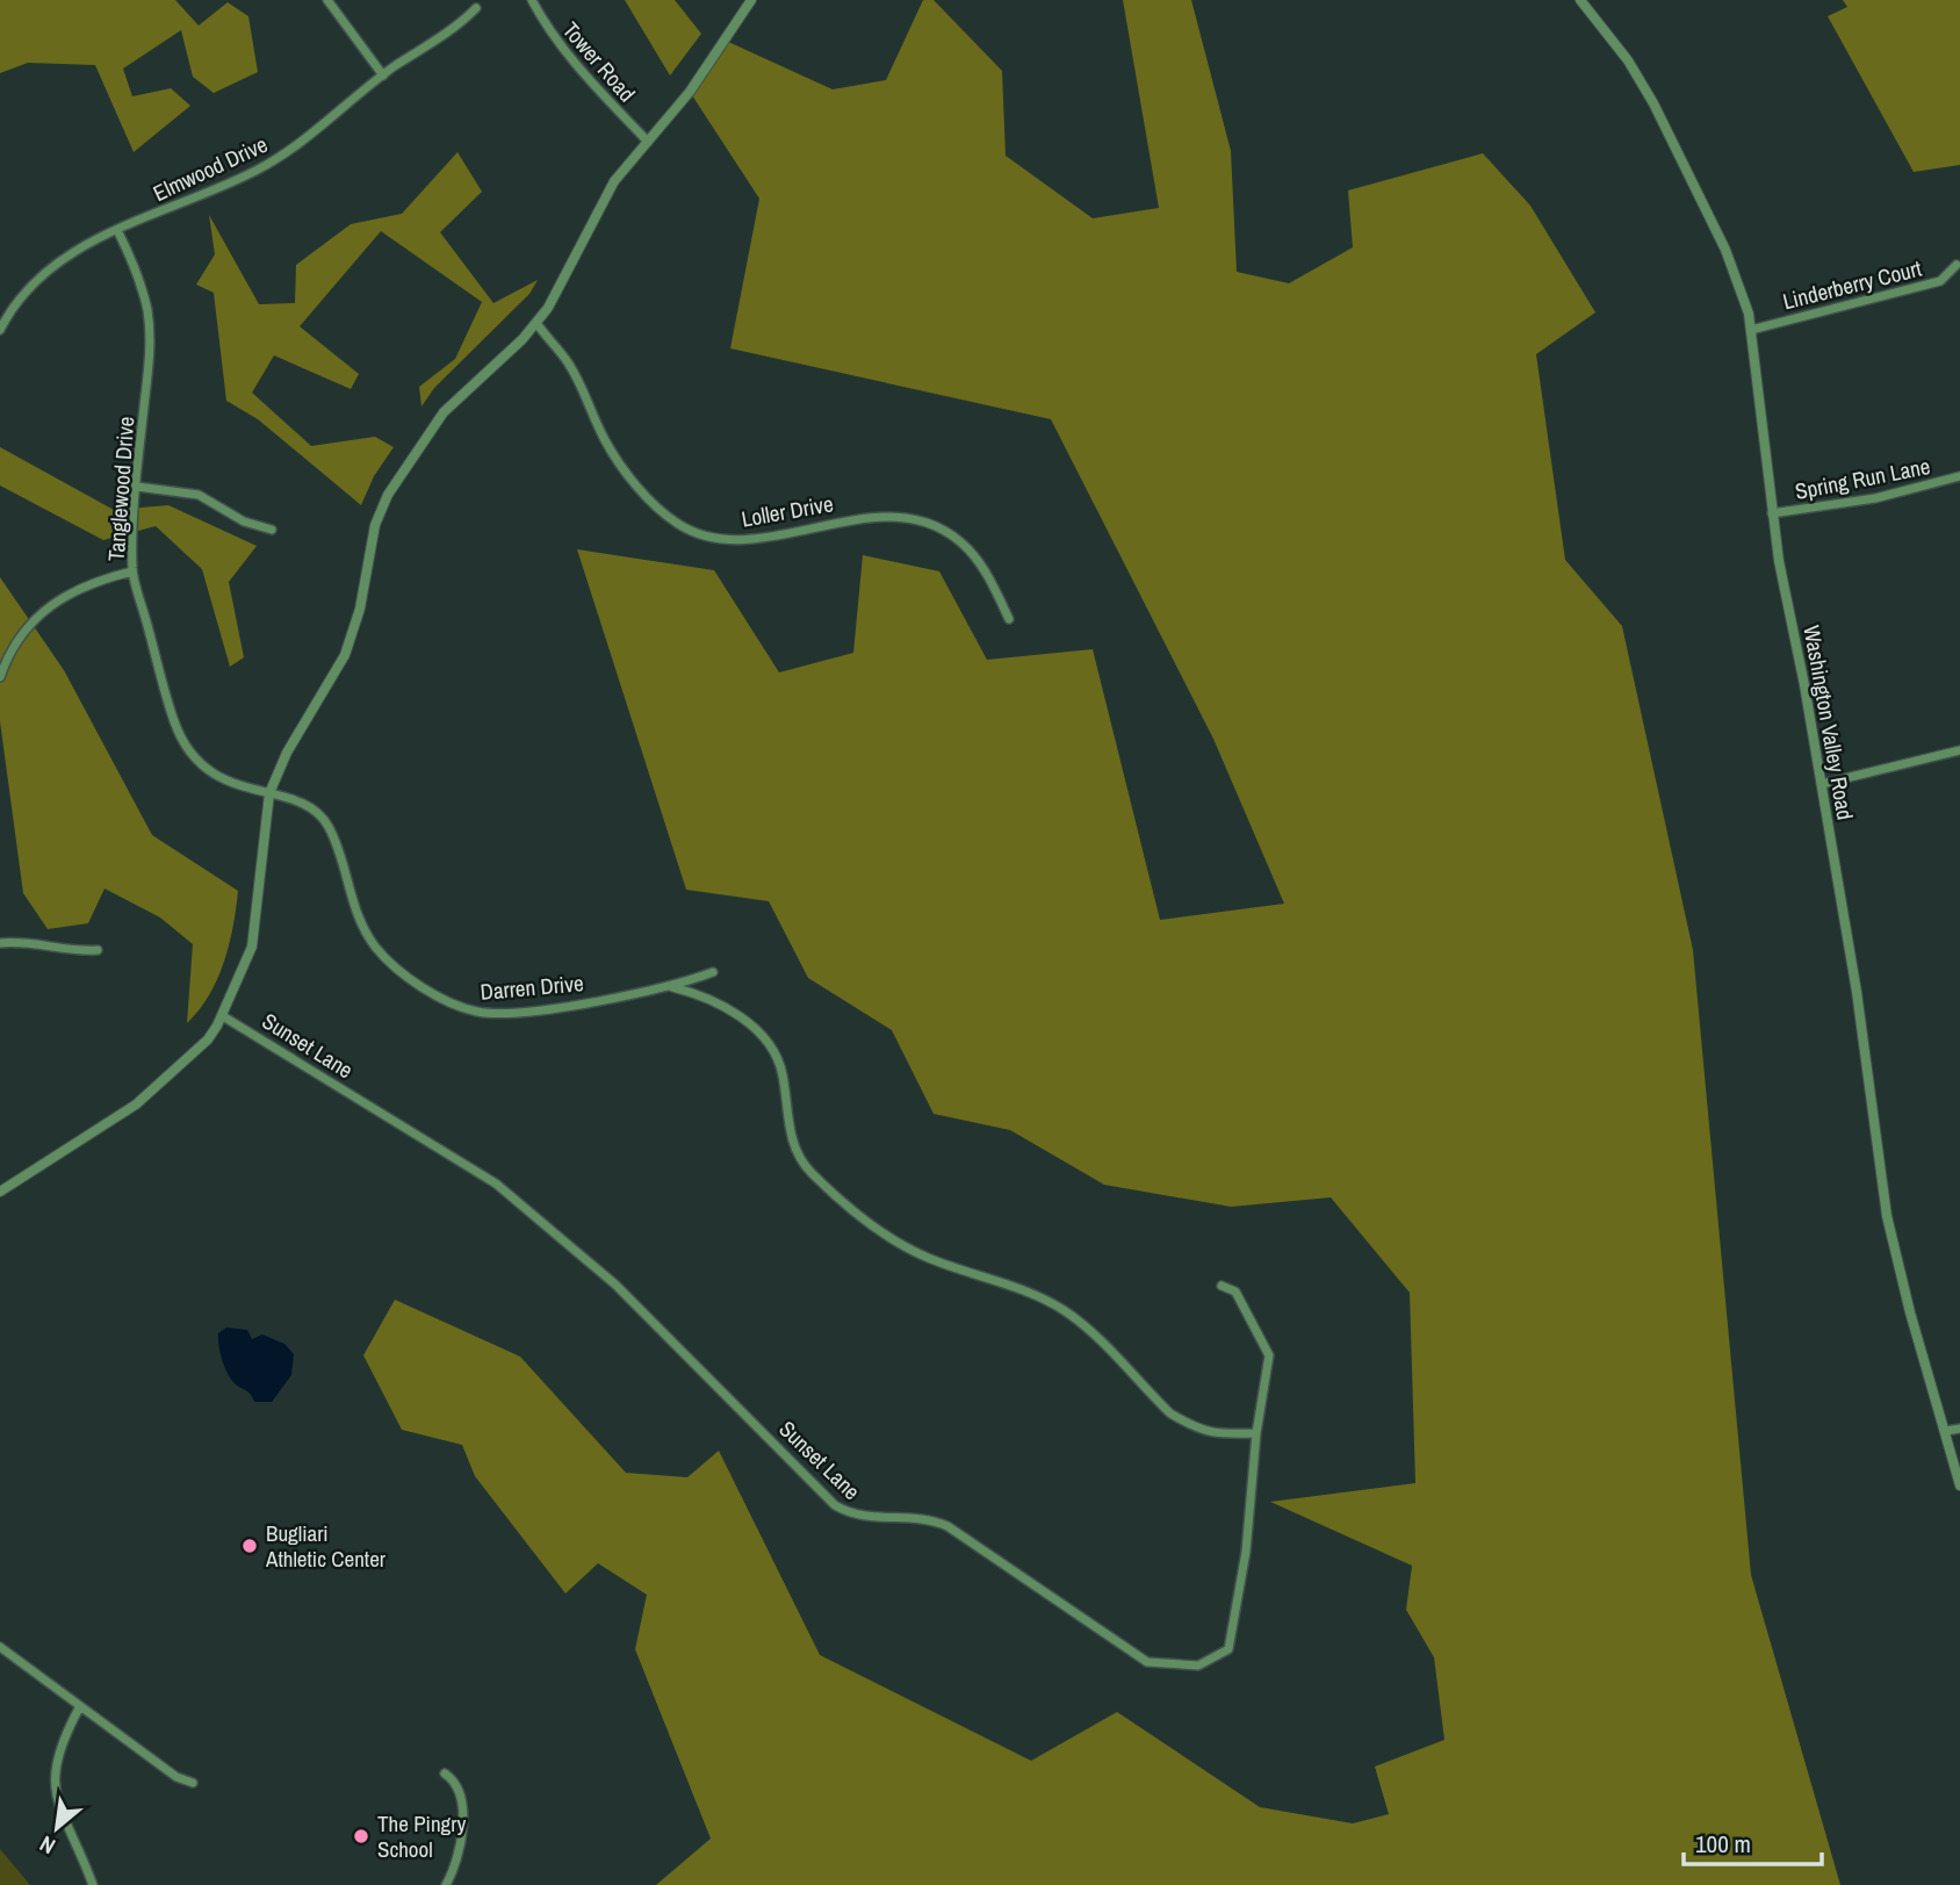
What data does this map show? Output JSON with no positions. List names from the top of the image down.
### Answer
{
  "streets": {
    "street": [
      "Tower Road",
      "Elmwood Drive",
      "Linderberry Court",
      "Spring Run Lane",
      "Tanglewood Drive",
      "Loller Drive",
      "Washington Valley Road",
      "Darren Drive",
      "Sunset Lane"
    ]
  },
  "crossings": [
    ["Elmwood Drive", "Tanglewood Drive"],
    ["Linderberry Court", "Washington Valley Road"],
    ["Spring Run Lane", "Washington Valley Road"],
    ["Tanglewood Drive", "Darren Drive"]
  ],
  "places": ["Bugliari Athletic Center", "The Pingry School"],
  "scale_bar": "100 m",
  "north": "bottom left"
}
